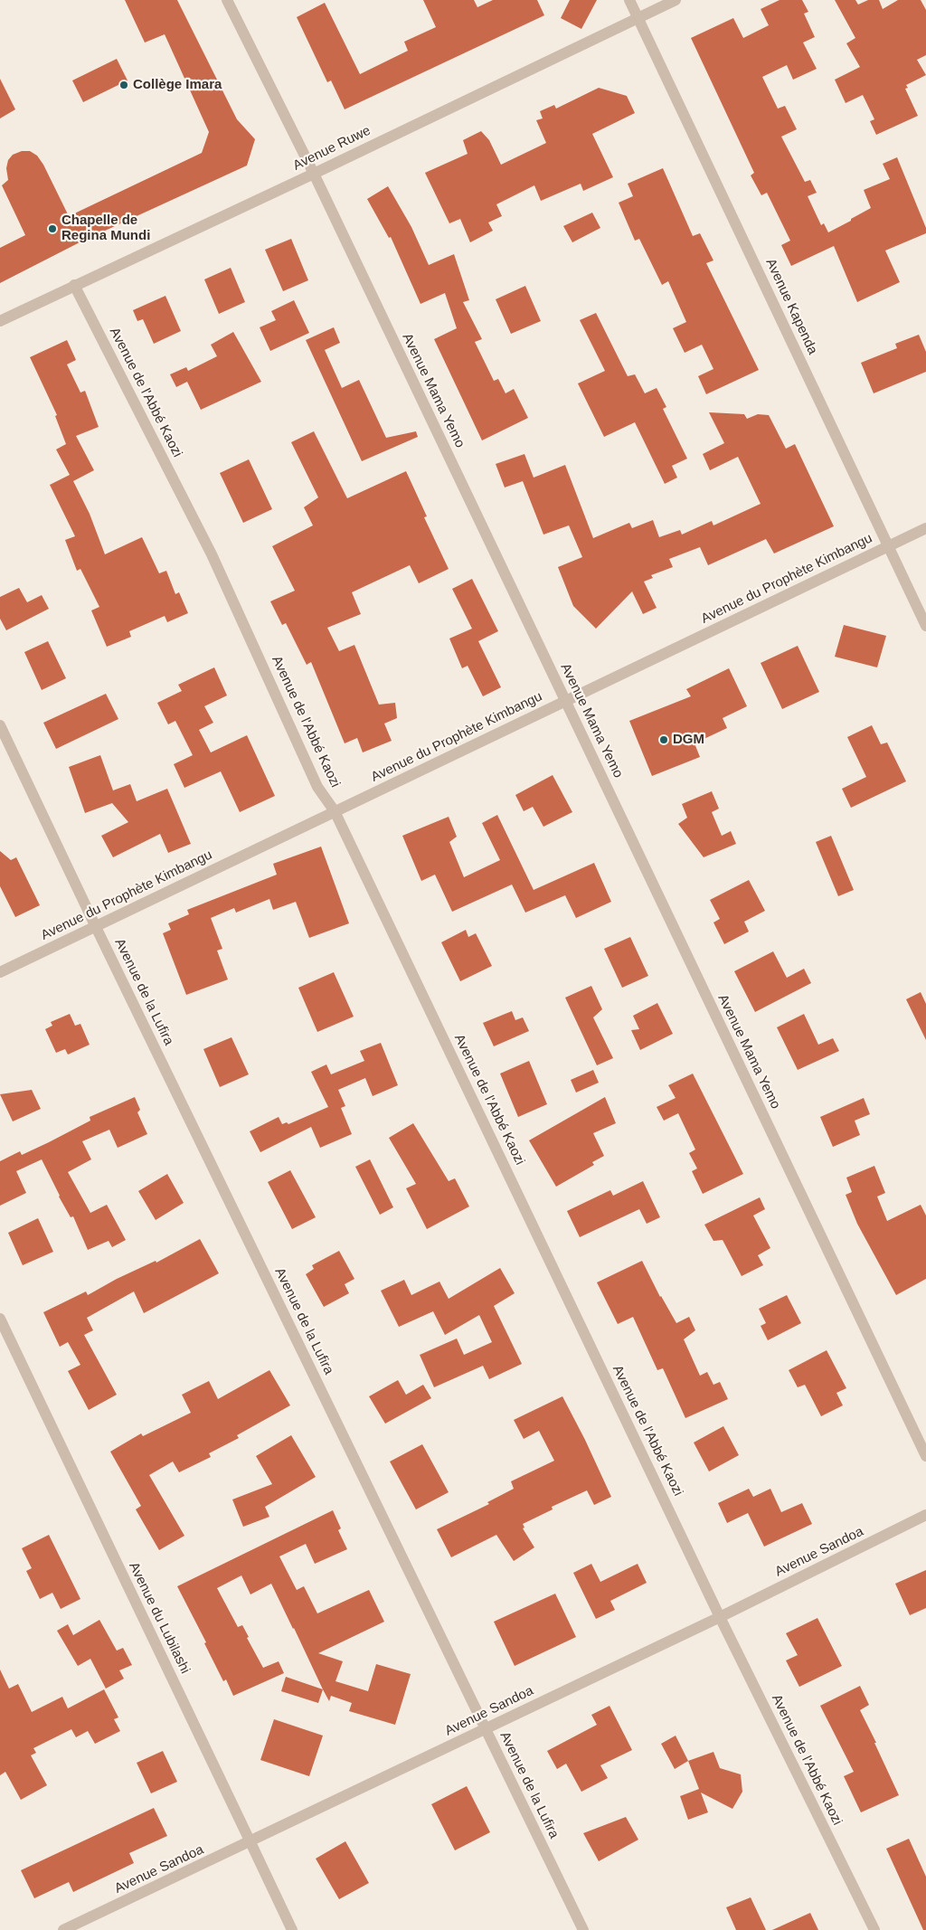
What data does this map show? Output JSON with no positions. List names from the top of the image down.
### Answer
{
  "streets": {
    "street": [
      "Avenue Ruwe",
      "Avenue Kapenda",
      "Avenue Mama Yemo",
      "Avenue de l'Abbé Kaozi",
      "Avenue du Prophète Kimbangu",
      "Avenue de la Lufira",
      "Avenue Sandoa",
      "Avenue du Lubilashi"
    ]
  },
  "crossings": [
    ["Avenue Ruwe", "Avenue Kapenda"],
    ["Avenue Ruwe", "Avenue Mama Yemo"],
    ["Avenue Ruwe", "Avenue de l'Abbé Kaozi"],
    ["Avenue Kapenda", "Avenue du Prophète Kimbangu"],
    ["Avenue Mama Yemo", "Avenue du Prophète Kimbangu"],
    ["Avenue de l'Abbé Kaozi", "Avenue du Prophète Kimbangu"],
    ["Avenue de l'Abbé Kaozi", "Avenue Sandoa"],
    ["Avenue du Prophète Kimbangu", "Avenue de la Lufira"],
    ["Avenue de la Lufira", "Avenue Sandoa"],
    ["Avenue Sandoa", "Avenue du Lubilashi"]
  ],
  "places": ["Collège Imara", "Chapelle de Regina Mundi", "DGM"]
}
